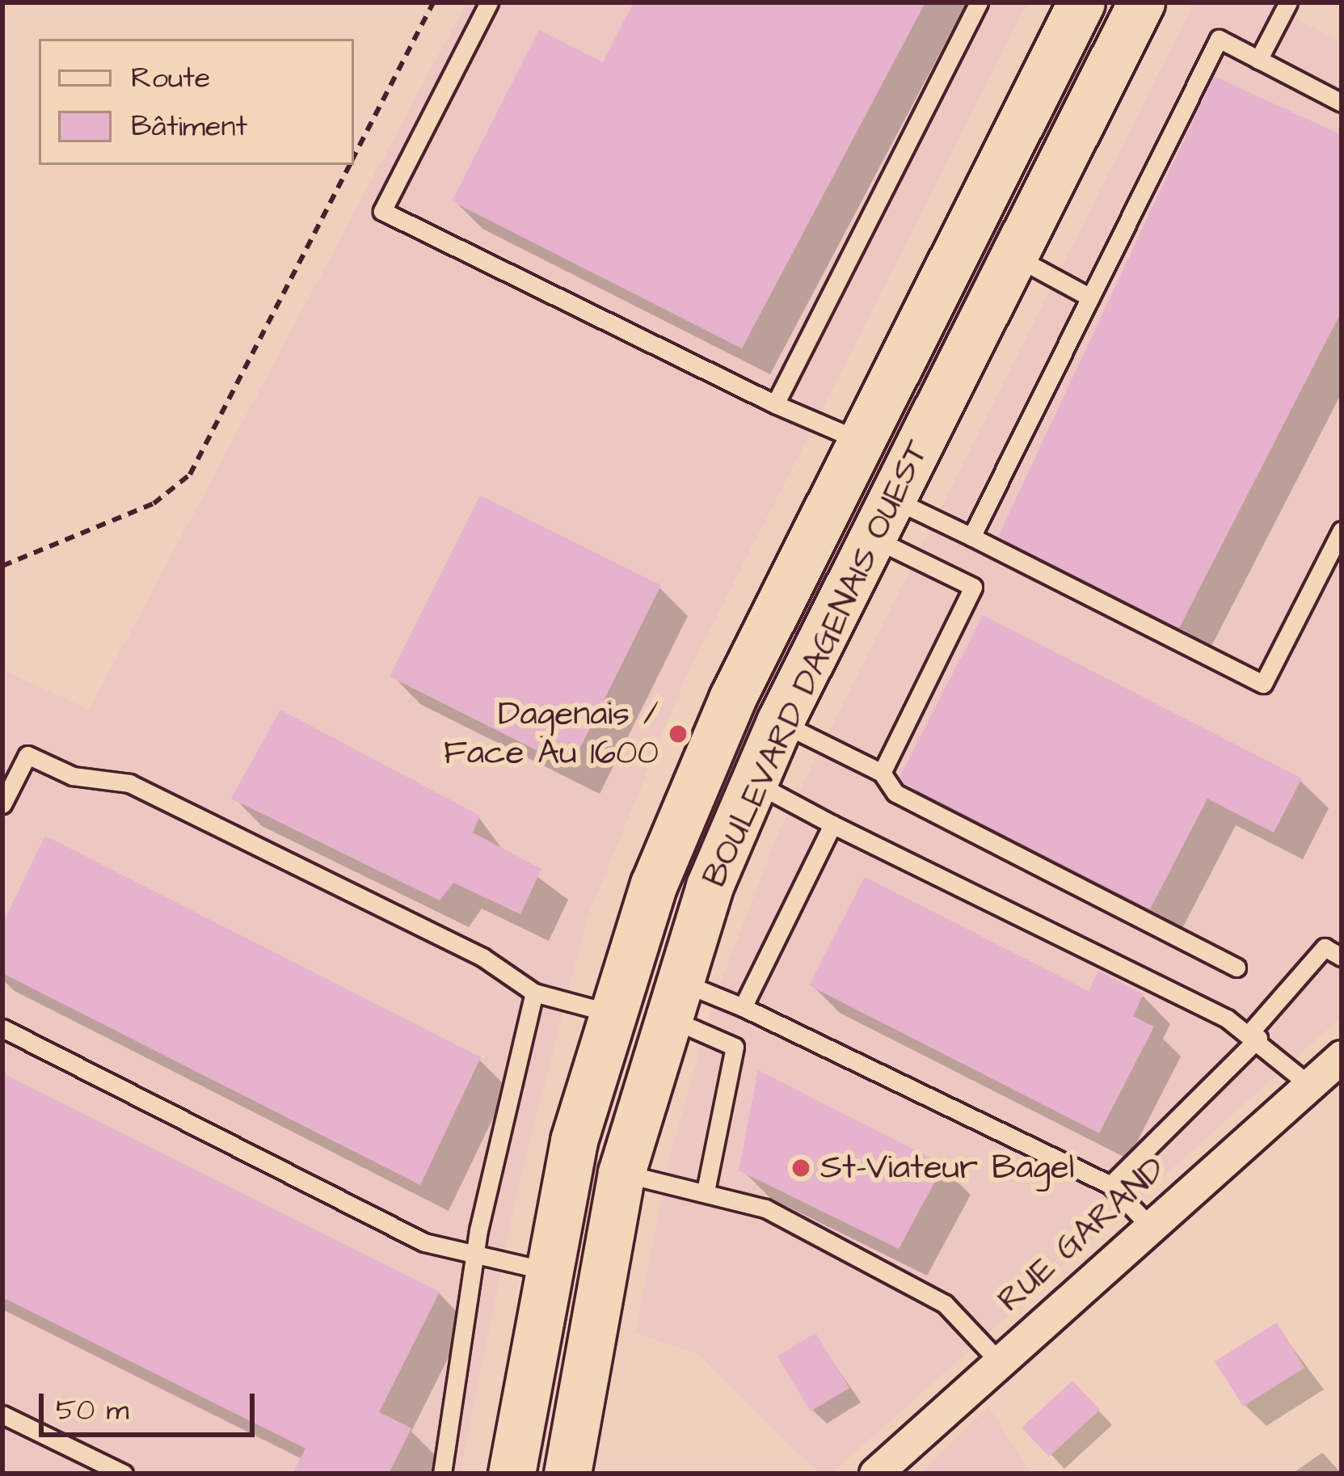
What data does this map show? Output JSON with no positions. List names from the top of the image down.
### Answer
{
  "streets": {
    "main road": ["BOULEVARD DAGENAIS OUEST"],
    "street": ["RUE GARAND"]
  },
  "places": ["Dagenais / Face Au 1600", "St-Viateur Bagel"],
  "legend": ["Route", "Bâtiment"],
  "scale_bar": "50 m"
}
